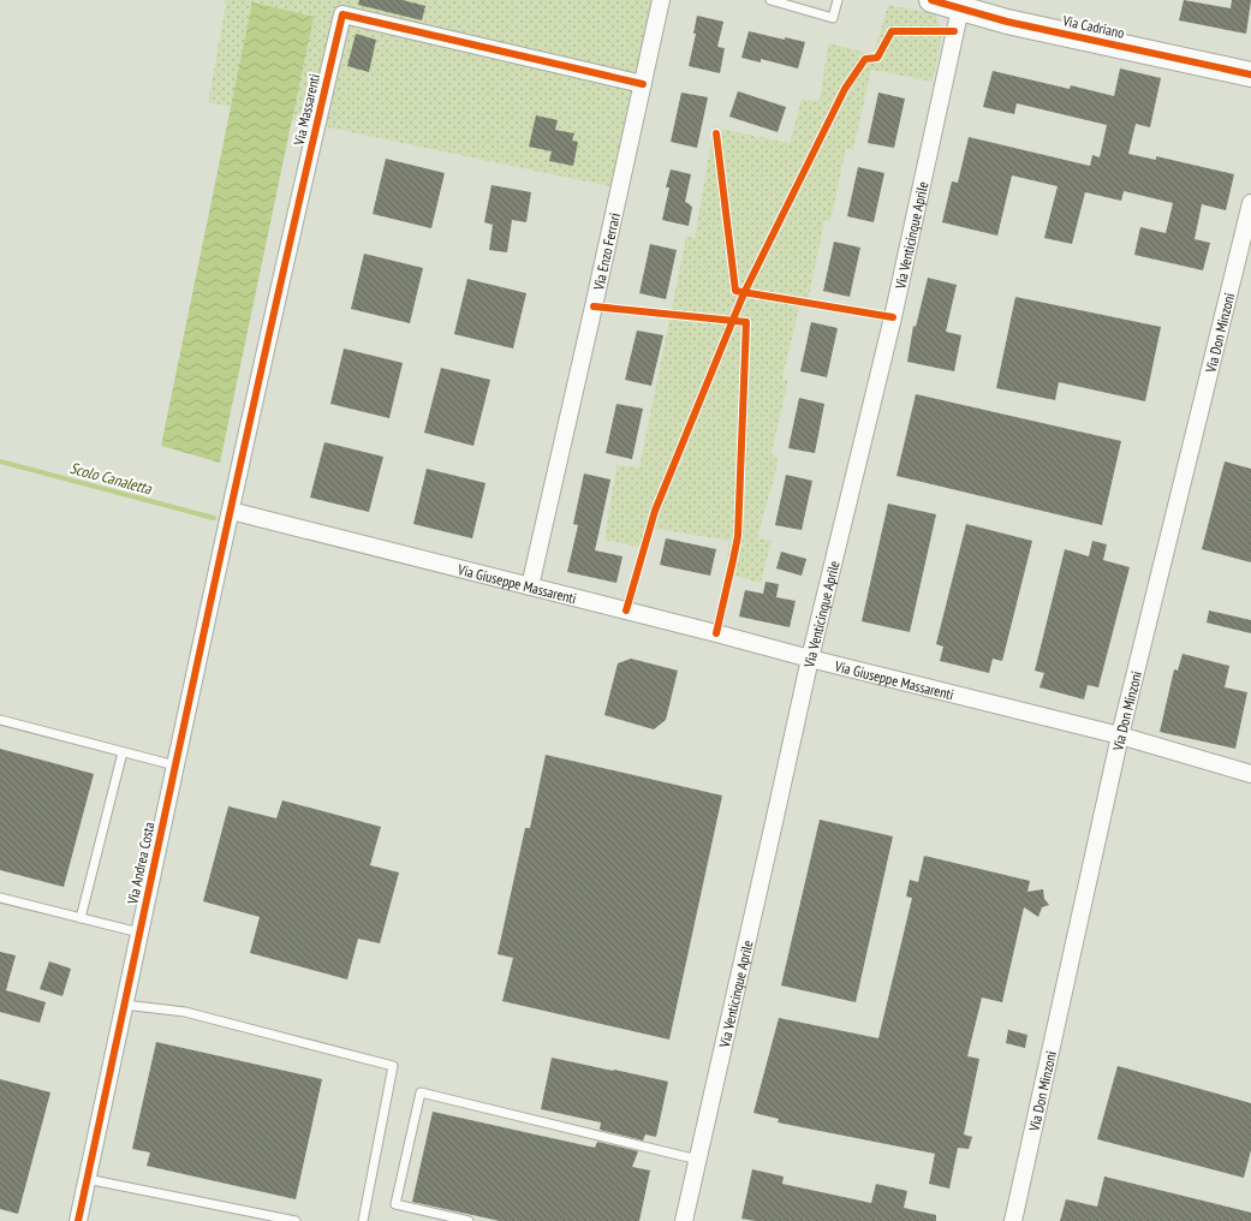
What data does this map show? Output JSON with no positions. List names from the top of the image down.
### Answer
{
  "streets": {
    "street": [
      "Via Cadriano",
      "Via Massarenti",
      "Via Venticinque Aprile",
      "Via Enzo Ferrari",
      "Via Don Minzoni",
      "Via Giuseppe Massarenti",
      "Via Andrea Costa"
    ]
  },
  "crossings": [
    ["Via Cadriano", "Via Venticinque Aprile"],
    ["Via Massarenti", "Via Enzo Ferrari"],
    ["Via Massarenti", "Via Giuseppe Massarenti"],
    ["Via Massarenti", "Via Andrea Costa"],
    ["Via Venticinque Aprile", "Via Giuseppe Massarenti"],
    ["Via Enzo Ferrari", "Via Giuseppe Massarenti"],
    ["Via Don Minzoni", "Via Giuseppe Massarenti"],
    ["Via Giuseppe Massarenti", "Via Andrea Costa"]
  ],
  "water": ["Scolo Canaletta"]
}
